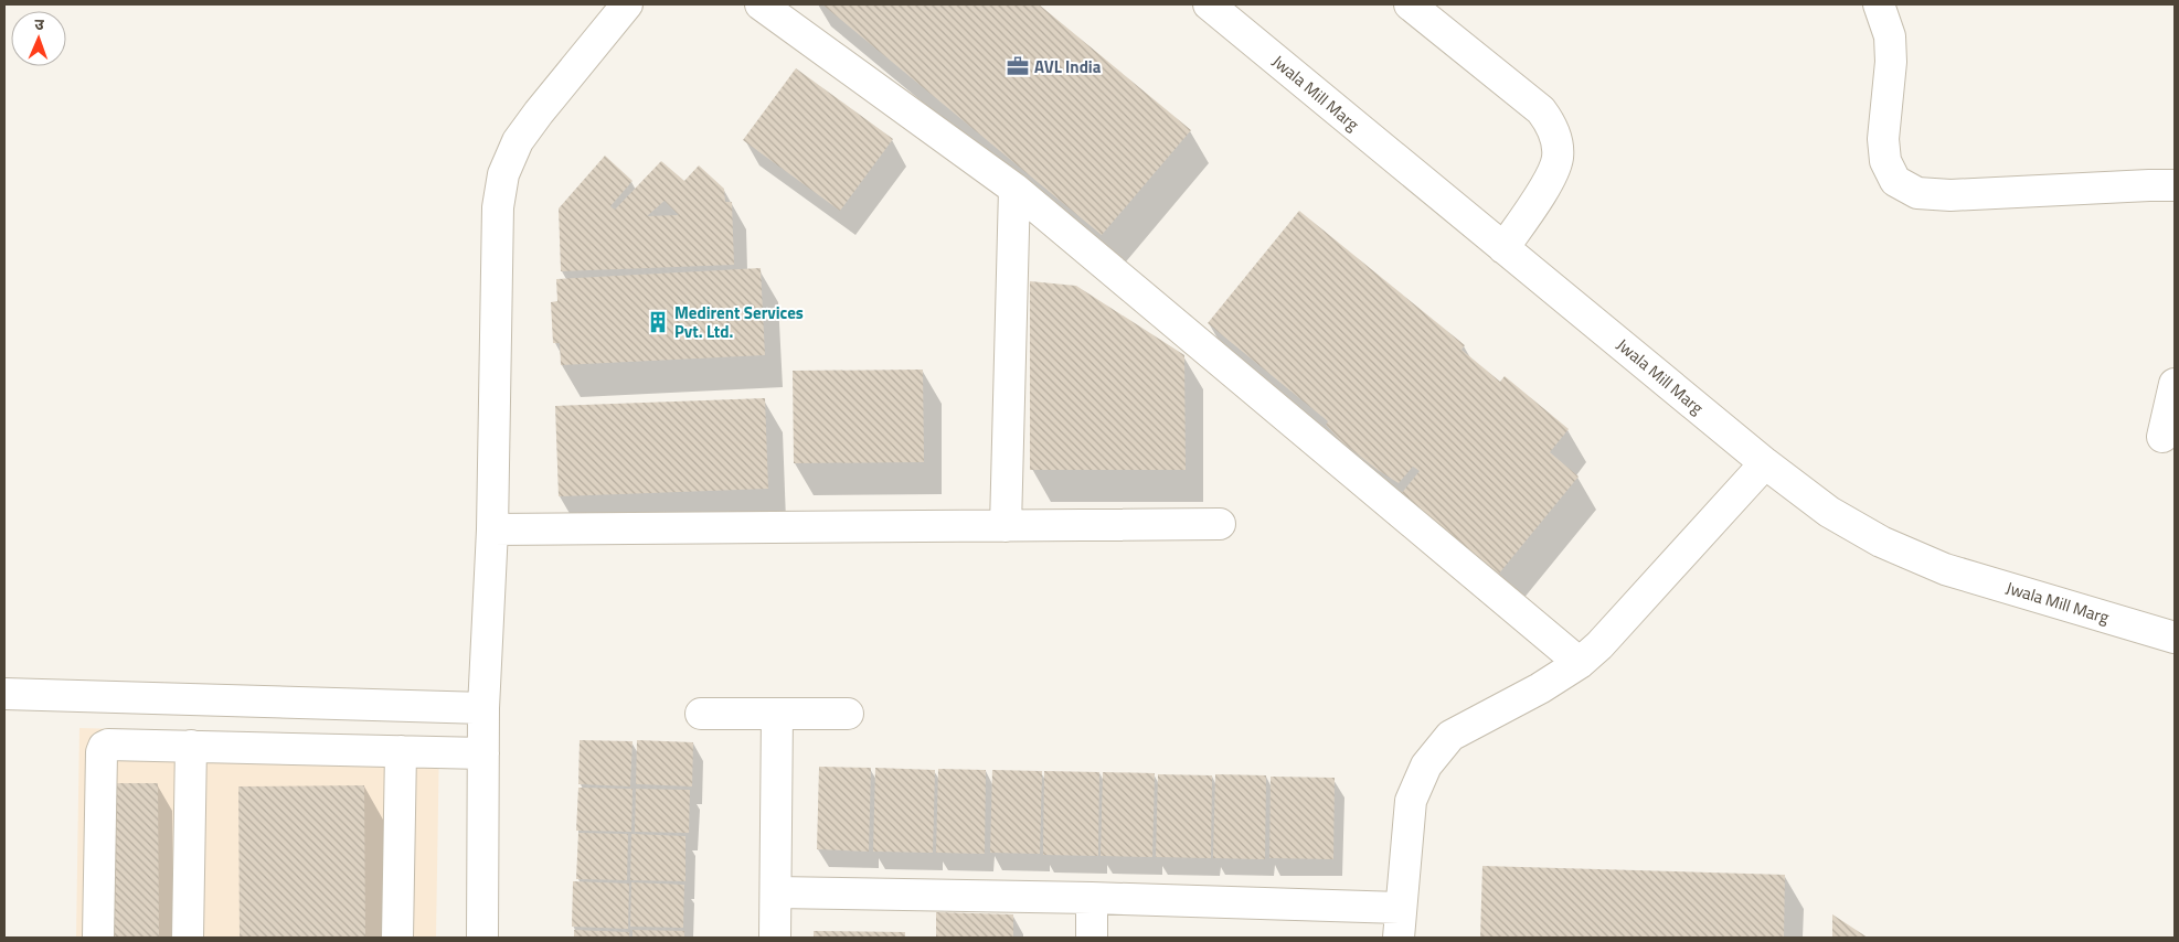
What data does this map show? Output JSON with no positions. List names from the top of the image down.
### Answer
{
  "streets": {
    "street": ["Jwala Mill Marg"]
  },
  "places": {
    "office": ["AVL India"],
    "building": ["Medirent Services Pvt. Ltd."]
  },
  "north": "top"
}
